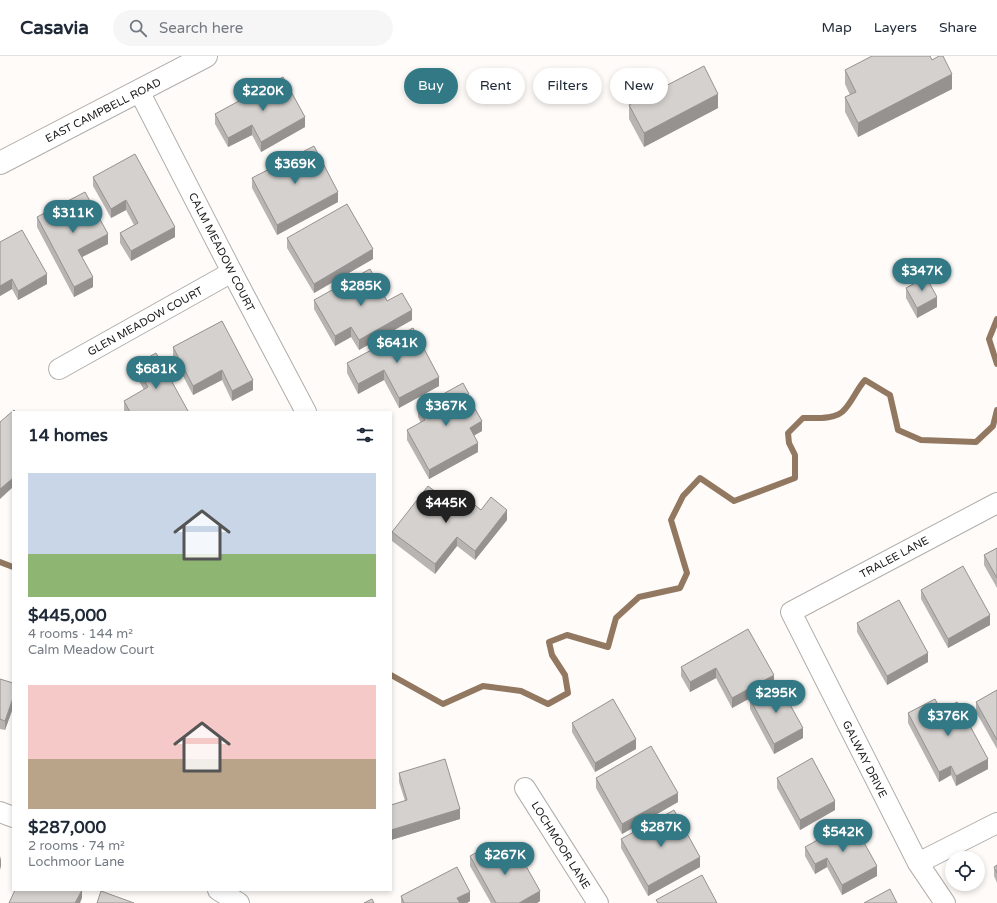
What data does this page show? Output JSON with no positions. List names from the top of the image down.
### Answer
{
  "streets": {
    "main road": ["EAST CAMPBELL ROAD"],
    "street": [
      "CALM MEADOW COURT",
      "GLEN MEADOW COURT",
      "TRALEE LANE",
      "GALWAY DRIVE",
      "LOCHMOOR LANE"
    ]
  },
  "crossings": [
    ["EAST CAMPBELL ROAD", "CALM MEADOW COURT"],
    ["CALM MEADOW COURT", "GLEN MEADOW COURT"],
    ["TRALEE LANE", "GALWAY DRIVE"]
  ],
  "page": {
    "header": "Casavia",
    "search": "Search here",
    "nav": ["Map", "Layers", "Share"],
    "chip": [
      "Buy",
      "Rent",
      "Filters",
      "New"
    ],
    "price": [
      "$220K",
      "$369K",
      "$311K",
      "$347K",
      "$285K",
      "$641K",
      "$681K",
      "$367K",
      "$445K",
      "$295K",
      "$376K",
      "$287K",
      "$542K",
      "$267K"
    ],
    "heading": "14 homes",
    "list": [
      {
        "name": "$445,000",
        "note": "4 rooms · 144 m² · Calm Meadow Court"
      },
      {
        "name": "$287,000",
        "note": "2 rooms · 74 m² · Lochmoor Lane"
      }
    ]
  }
}
